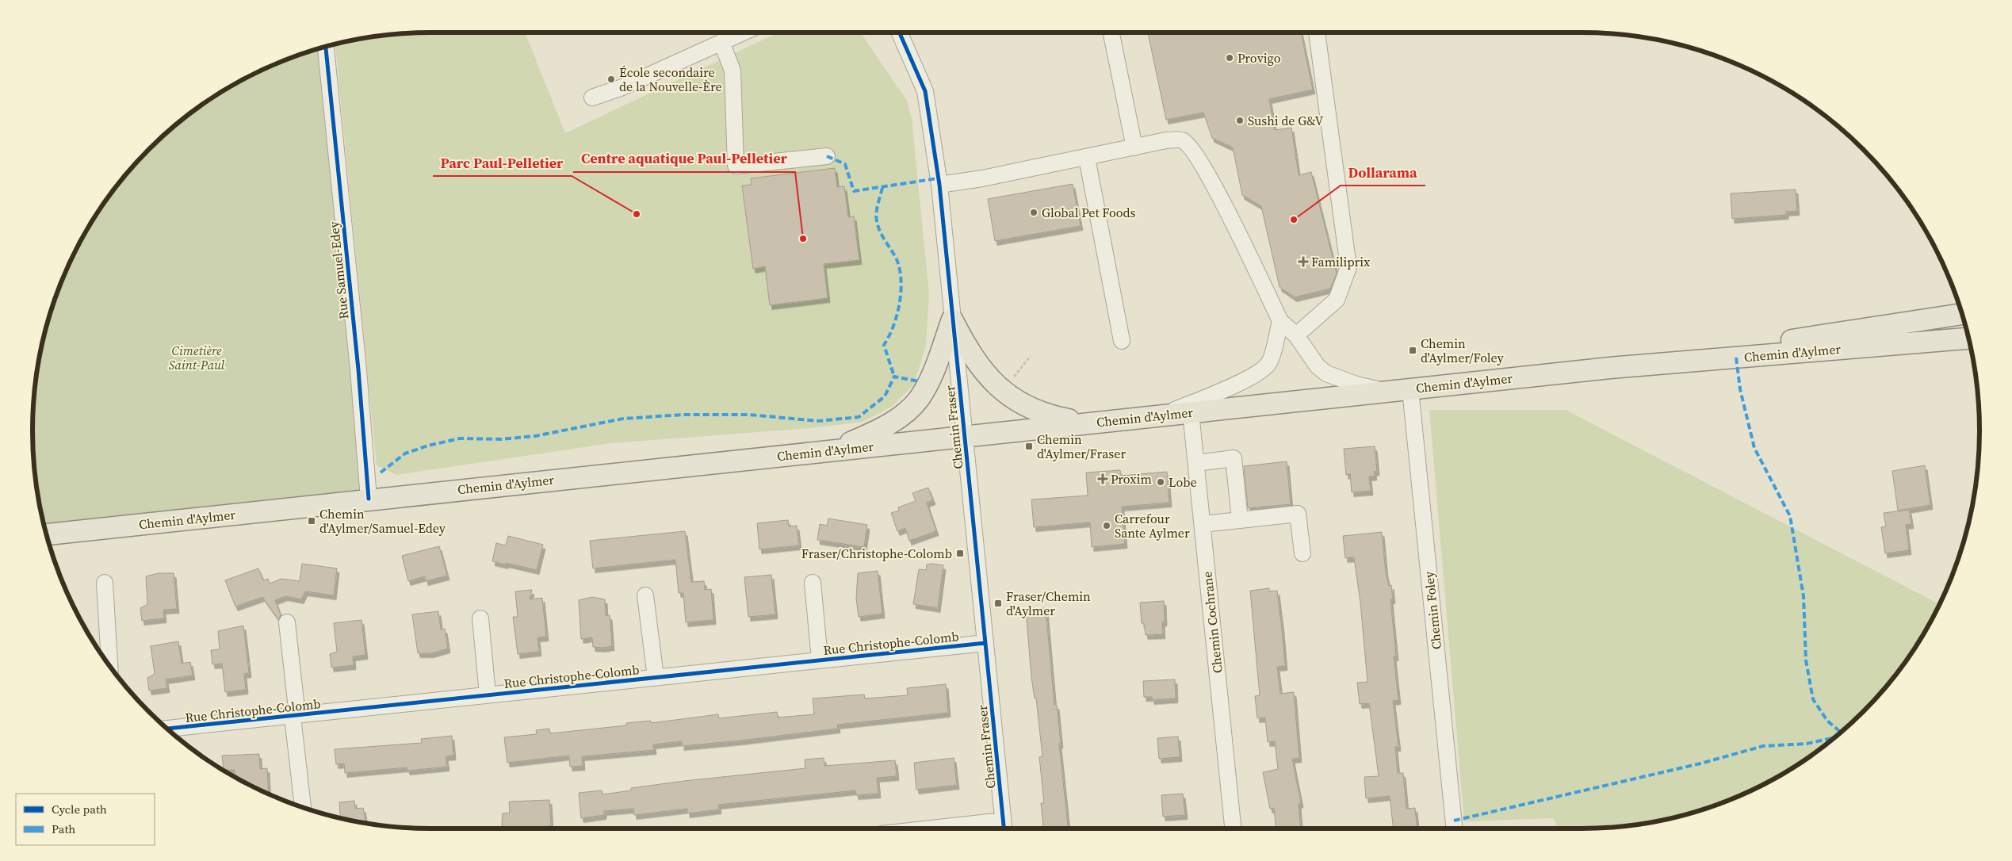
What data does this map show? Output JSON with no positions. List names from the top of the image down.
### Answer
{
  "streets": {
    "main road": ["Chemin d'Aylmer"],
    "street": [
      "Rue Samuel-Edey",
      "Chemin Fraser",
      "Chemin Foley",
      "Chemin Cochrane",
      "Rue Christophe-Colomb"
    ]
  },
  "crossings": [
    ["Rue Samuel-Edey", "Chemin d'Aylmer"],
    ["Chemin d'Aylmer", "Chemin Fraser"],
    ["Chemin d'Aylmer", "Chemin Foley"],
    ["Chemin d'Aylmer", "Chemin Cochrane"],
    ["Chemin Fraser", "Rue Christophe-Colomb"]
  ],
  "parks": ["Cimetière Saint-Paul"],
  "places": {
    "other": [
      "Provigo",
      "École secondaire de la Nouvelle-Ère",
      "Sushi de G&V",
      "Global Pet Foods",
      "Parc Paul-Pelletier",
      "Dollarama",
      "Centre aquatique Paul-Pelletier",
      "Lobe",
      "Carrefour Sante Aylmer"
    ],
    "health": ["Familiprix", "Proxim"],
    "transit": [
      "Chemin d'Aylmer/Foley",
      "Chemin d'Aylmer/Fraser",
      "Chemin d'Aylmer/Samuel-Edey",
      "Fraser/Christophe-Colomb",
      "Fraser/Chemin d'Aylmer"
    ]
  },
  "legend": ["Cycle path", "Path"]
}
